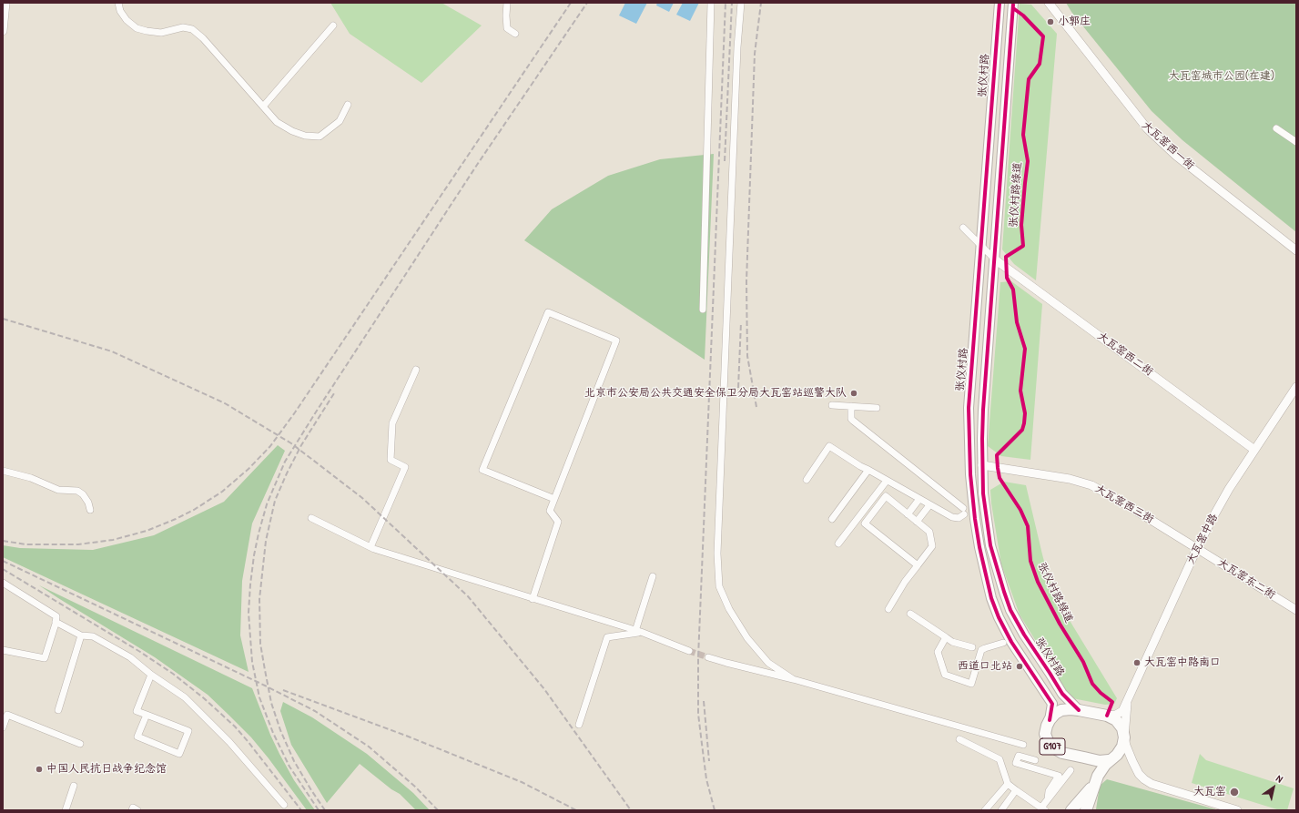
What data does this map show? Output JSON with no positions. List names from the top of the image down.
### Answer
{
  "streets": {
    "highway": ["G107"],
    "main road": ["张仪村路"],
    "street": [
      "大瓦窑西一街",
      "大瓦窑西二街",
      "大瓦窑西三街",
      "大瓦窑中路",
      "大瓦窑东二街"
    ],
    "cycle path": ["张仪村路绿道"]
  },
  "crossings": [
    ["张仪村路", "大瓦窑西二街"],
    ["张仪村路", "大瓦窑西三街"],
    ["张仪村路", "大瓦窑中路"],
    ["张仪村路", "G107"],
    ["大瓦窑西二街", "大瓦窑中路"],
    ["大瓦窑西三街", "大瓦窑中路"],
    ["大瓦窑西三街", "大瓦窑东二街"],
    ["大瓦窑中路", "大瓦窑东二街"],
    ["大瓦窑中路", "G107"]
  ],
  "parks": ["大瓦窑城市公园(在建)"],
  "places": [
    "小郭庄",
    "北京市公安局公共交通安全保卫分局大瓦窑站巡警大队",
    "大瓦窑中路南口",
    "西道口北站",
    "中国人民抗日战争纪念馆",
    "大瓦窑"
  ],
  "north": "top right"
}
